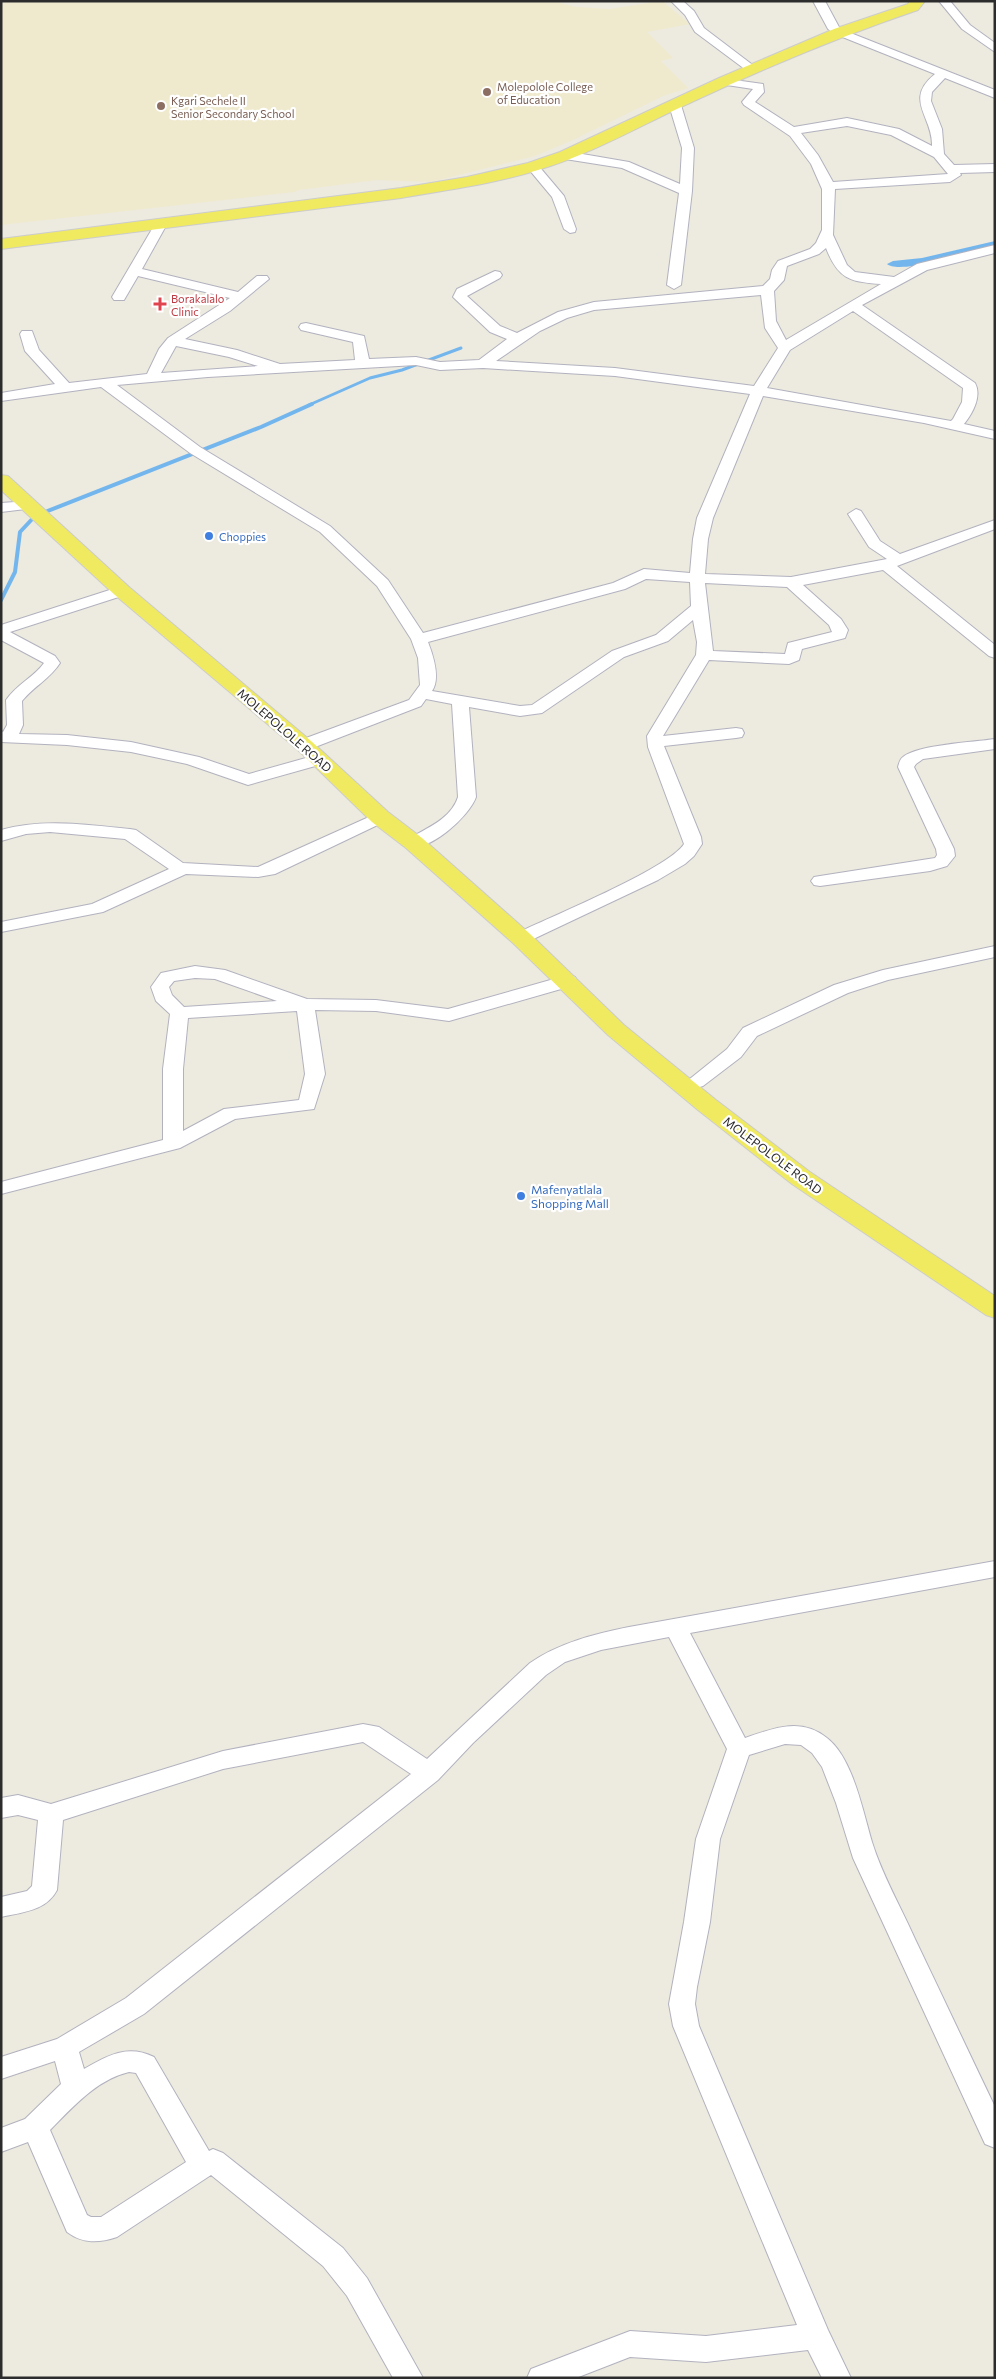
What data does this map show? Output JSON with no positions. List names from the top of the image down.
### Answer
{
  "streets": {
    "main road": ["MOLEPOLOLE ROAD"]
  },
  "places": {
    "other": [
      "Molepolole College of Education",
      "Kgari Sechele II Senior Secondary School",
      "Choppies",
      "Mafenyatlala Shopping Mall"
    ],
    "health": ["Borakalalo Clinic"]
  }
}
